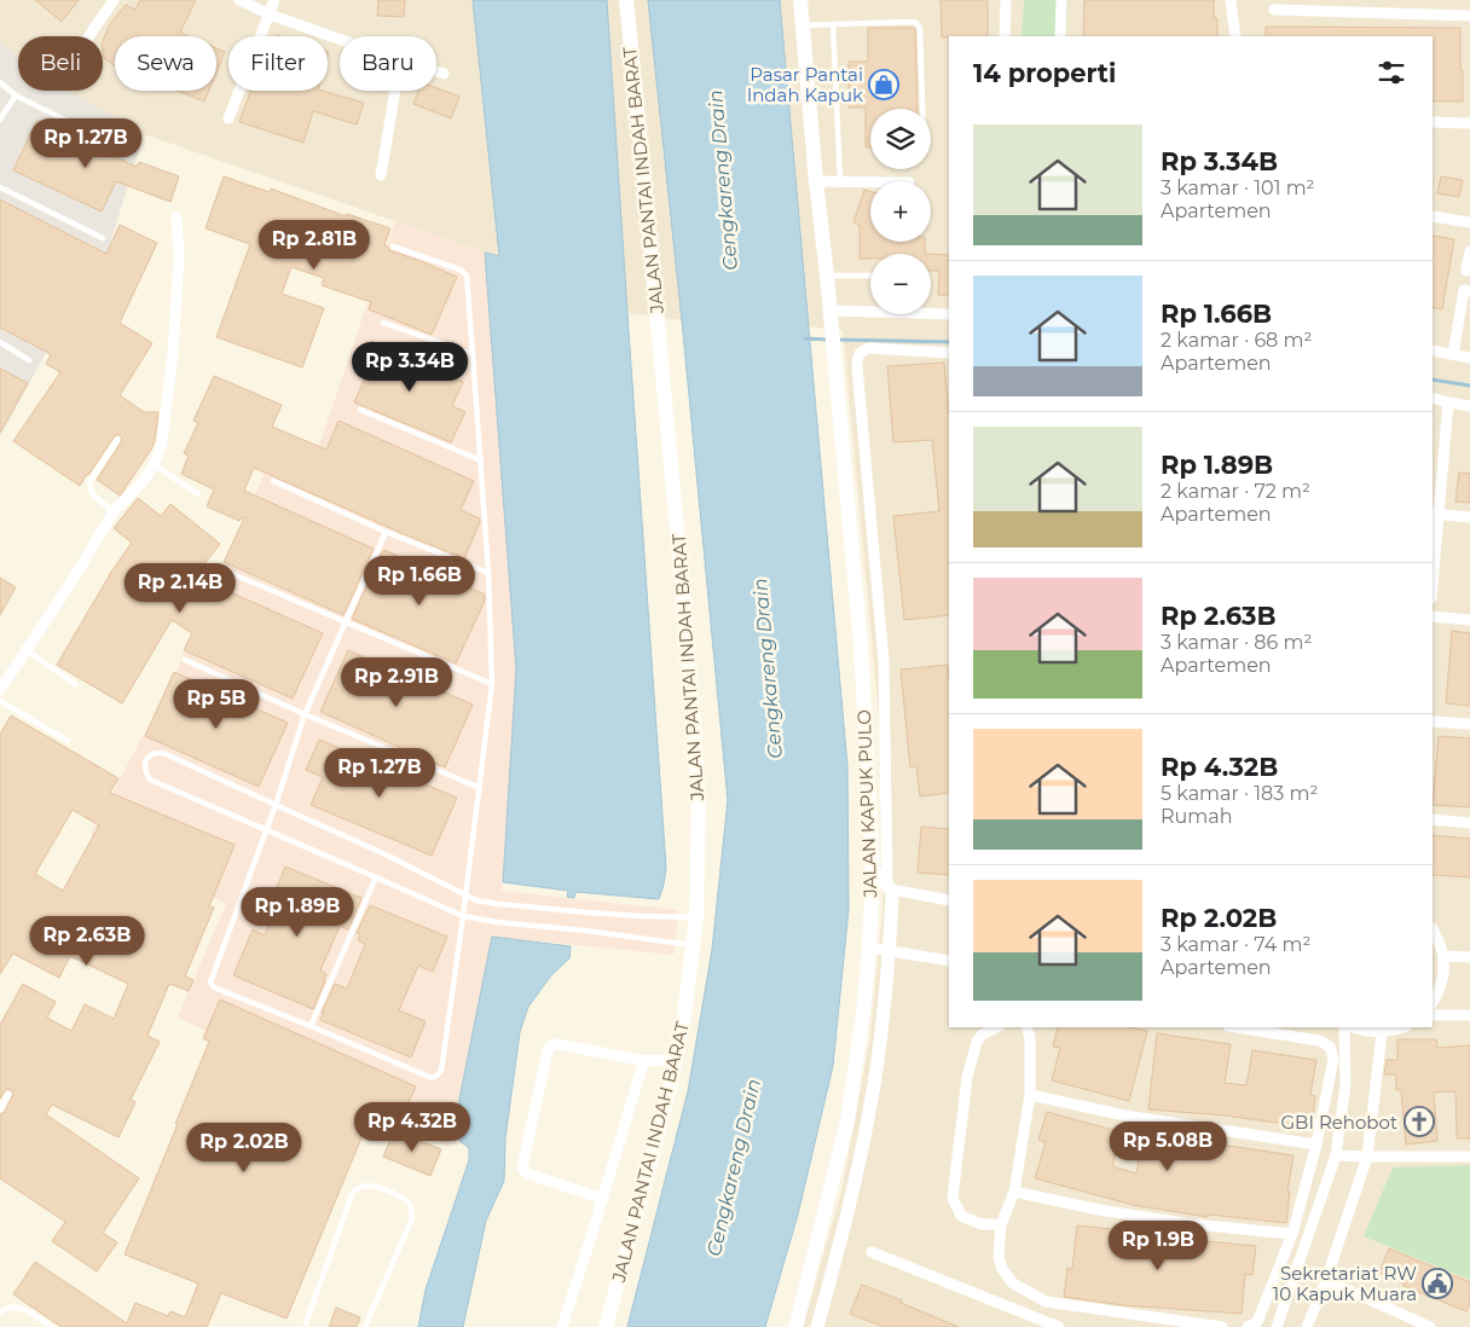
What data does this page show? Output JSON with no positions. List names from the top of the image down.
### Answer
{
  "streets": {
    "main road": ["JALAN PANTAI INDAH BARAT", "JALAN KAPUK PULO"]
  },
  "water": ["Cengkareng Drain"],
  "places": {
    "shop": ["Pasar Pantai Indah Kapuk"],
    "church": ["GBI Rehobot"],
    "public building": ["Sekretariat RW 10 Kapuk Muara"]
  },
  "page": {
    "chip": [
      "Beli",
      "Sewa",
      "Filter",
      "Baru"
    ],
    "heading": "14 properti",
    "map_buttons": ["+", "−"],
    "list": [
      {
        "name": "Rp 3.34B",
        "note": "3 kamar · 101 m² · Apartemen"
      },
      {
        "name": "Rp 1.66B",
        "note": "2 kamar · 68 m² · Apartemen"
      },
      {
        "name": "Rp 1.89B",
        "note": "2 kamar · 72 m² · Apartemen"
      },
      {
        "name": "Rp 2.63B",
        "note": "3 kamar · 86 m² · Apartemen"
      },
      {
        "name": "Rp 4.32B",
        "note": "5 kamar · 183 m² · Rumah"
      },
      {
        "name": "Rp 2.02B",
        "note": "3 kamar · 74 m² · Apartemen"
      }
    ],
    "price": [
      "Rp 1.27B",
      "Rp 2.81B",
      "Rp 3.34B",
      "Rp 1.66B",
      "Rp 2.14B",
      "Rp 2.91B",
      "Rp 5B",
      "Rp 1.27B",
      "Rp 1.89B",
      "Rp 2.63B",
      "Rp 4.32B",
      "Rp 5.08B",
      "Rp 2.02B",
      "Rp 1.9B"
    ]
  }
}
